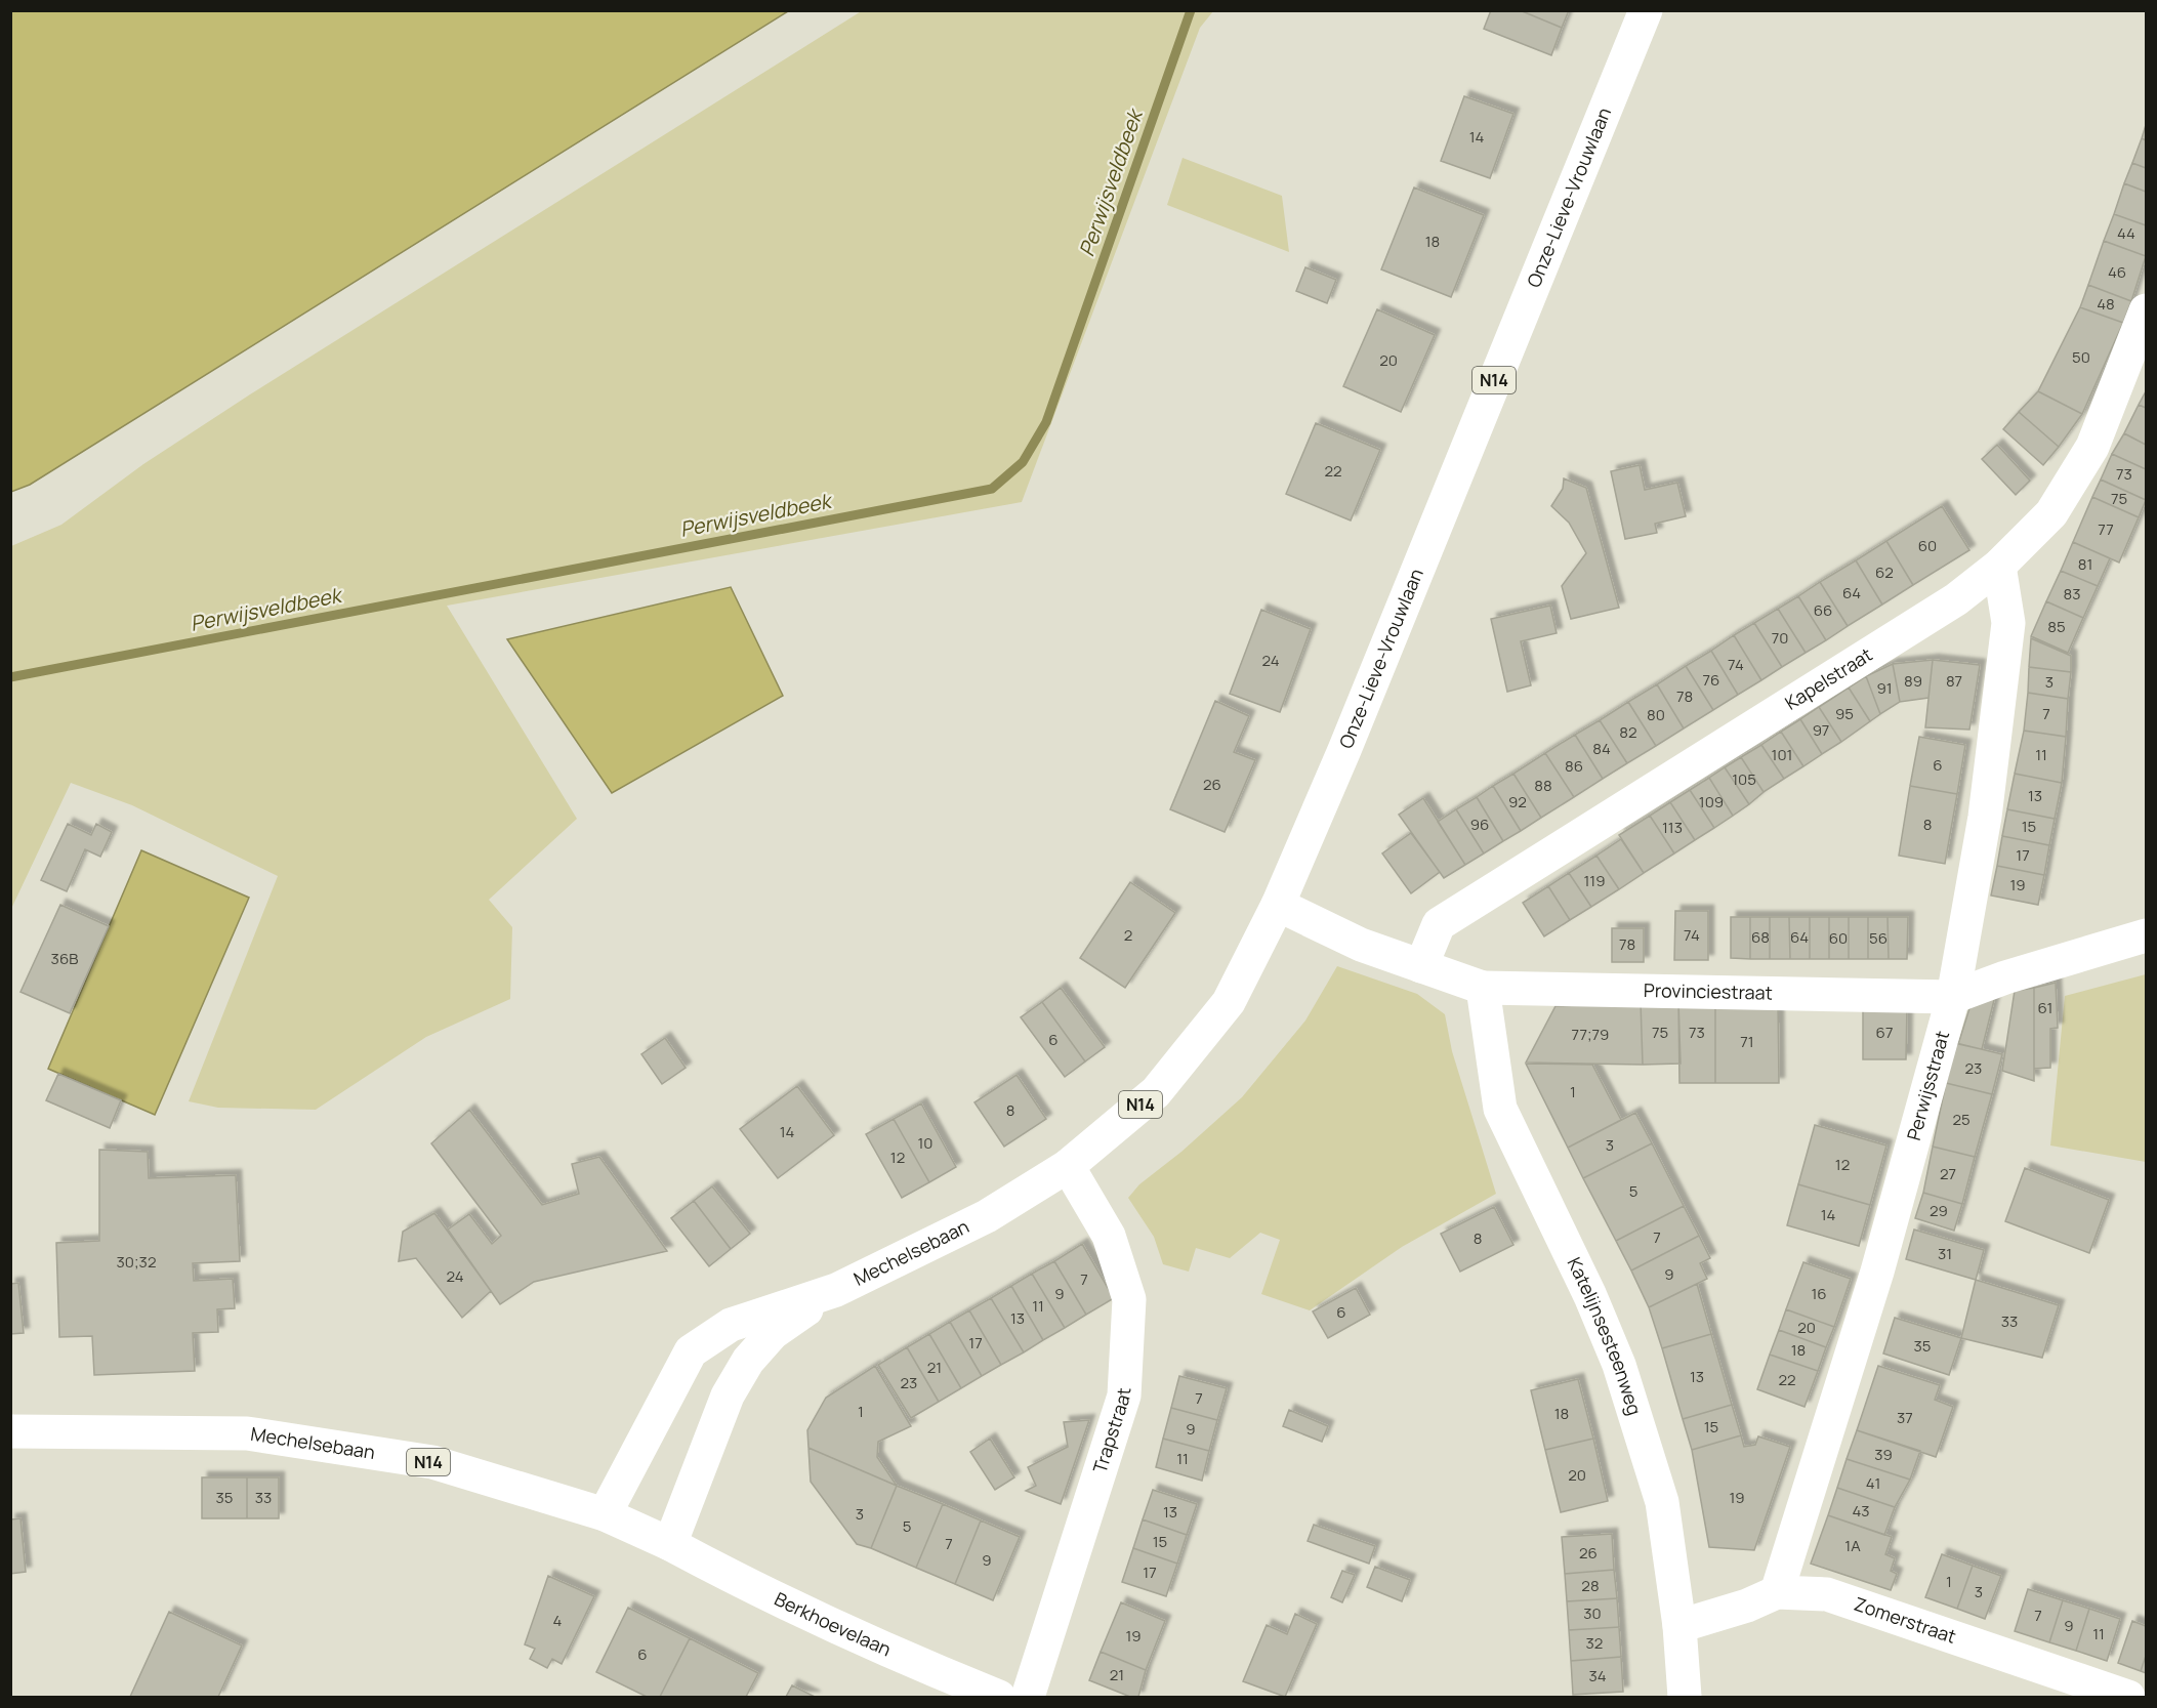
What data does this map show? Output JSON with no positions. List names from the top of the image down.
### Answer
{
  "streets": {
    "street": [
      "Onze-Lieve-Vrouwlaan",
      "N14",
      "Kapelstraat",
      "Provinciestraat",
      "Perwijsstraat",
      "Mechelsebaan",
      "Katelijnsesteenweg",
      "Trapstraat",
      "Zomerstraat",
      "Berkhoevelaan"
    ]
  },
  "crossings": [
    ["Onze-Lieve-Vrouwlaan", "Provinciestraat"],
    ["Onze-Lieve-Vrouwlaan", "Mechelsebaan"],
    ["Onze-Lieve-Vrouwlaan", "Trapstraat"],
    ["Kapelstraat", "Provinciestraat"],
    ["Kapelstraat", "Perwijsstraat"],
    ["Provinciestraat", "Perwijsstraat"],
    ["Provinciestraat", "Katelijnsesteenweg"],
    ["Perwijsstraat", "Zomerstraat"],
    ["Mechelsebaan", "Berkhoevelaan"],
    ["Katelijnsesteenweg", "Zomerstraat"]
  ],
  "water": ["Perwijsveldbeek"],
  "house_numbers": [
    "14",
    "44",
    "18",
    "46",
    "48",
    "50",
    "20",
    "22",
    "73",
    "75",
    "77",
    "60",
    "81",
    "62",
    "64",
    "83",
    "66",
    "85",
    "70",
    "24",
    "74",
    "76",
    "89",
    "87",
    "3",
    "91",
    "78",
    "95",
    "7",
    "80",
    "97",
    "82",
    "84",
    "101",
    "11",
    "6",
    "86",
    "105",
    "26",
    "88",
    "13",
    "92",
    "109",
    "96",
    "8",
    "15",
    "113",
    "17",
    "119",
    "19",
    "2",
    "74",
    "68",
    "64",
    "60",
    "56",
    "78",
    "36B",
    "61",
    "75",
    "73",
    "67",
    "77;79",
    "6",
    "71",
    "23",
    "1",
    "8",
    "25",
    "14",
    "10",
    "3",
    "12",
    "12",
    "27",
    "5",
    "29",
    "14",
    "7",
    "8",
    "31",
    "30;32",
    "9",
    "24",
    "7",
    "9",
    "16",
    "11",
    "6",
    "13",
    "33",
    "20",
    "17",
    "35",
    "18",
    "21",
    "13",
    "22",
    "23",
    "7",
    "1",
    "18",
    "37",
    "15",
    "9",
    "39",
    "11",
    "20",
    "41",
    "35",
    "33",
    "19",
    "43",
    "13",
    "3",
    "5",
    "15",
    "7",
    "1A",
    "26",
    "9",
    "17",
    "1",
    "28",
    "3",
    "30",
    "7",
    "4",
    "9",
    "11",
    "19",
    "32",
    "6",
    "21",
    "34"
  ]
}
